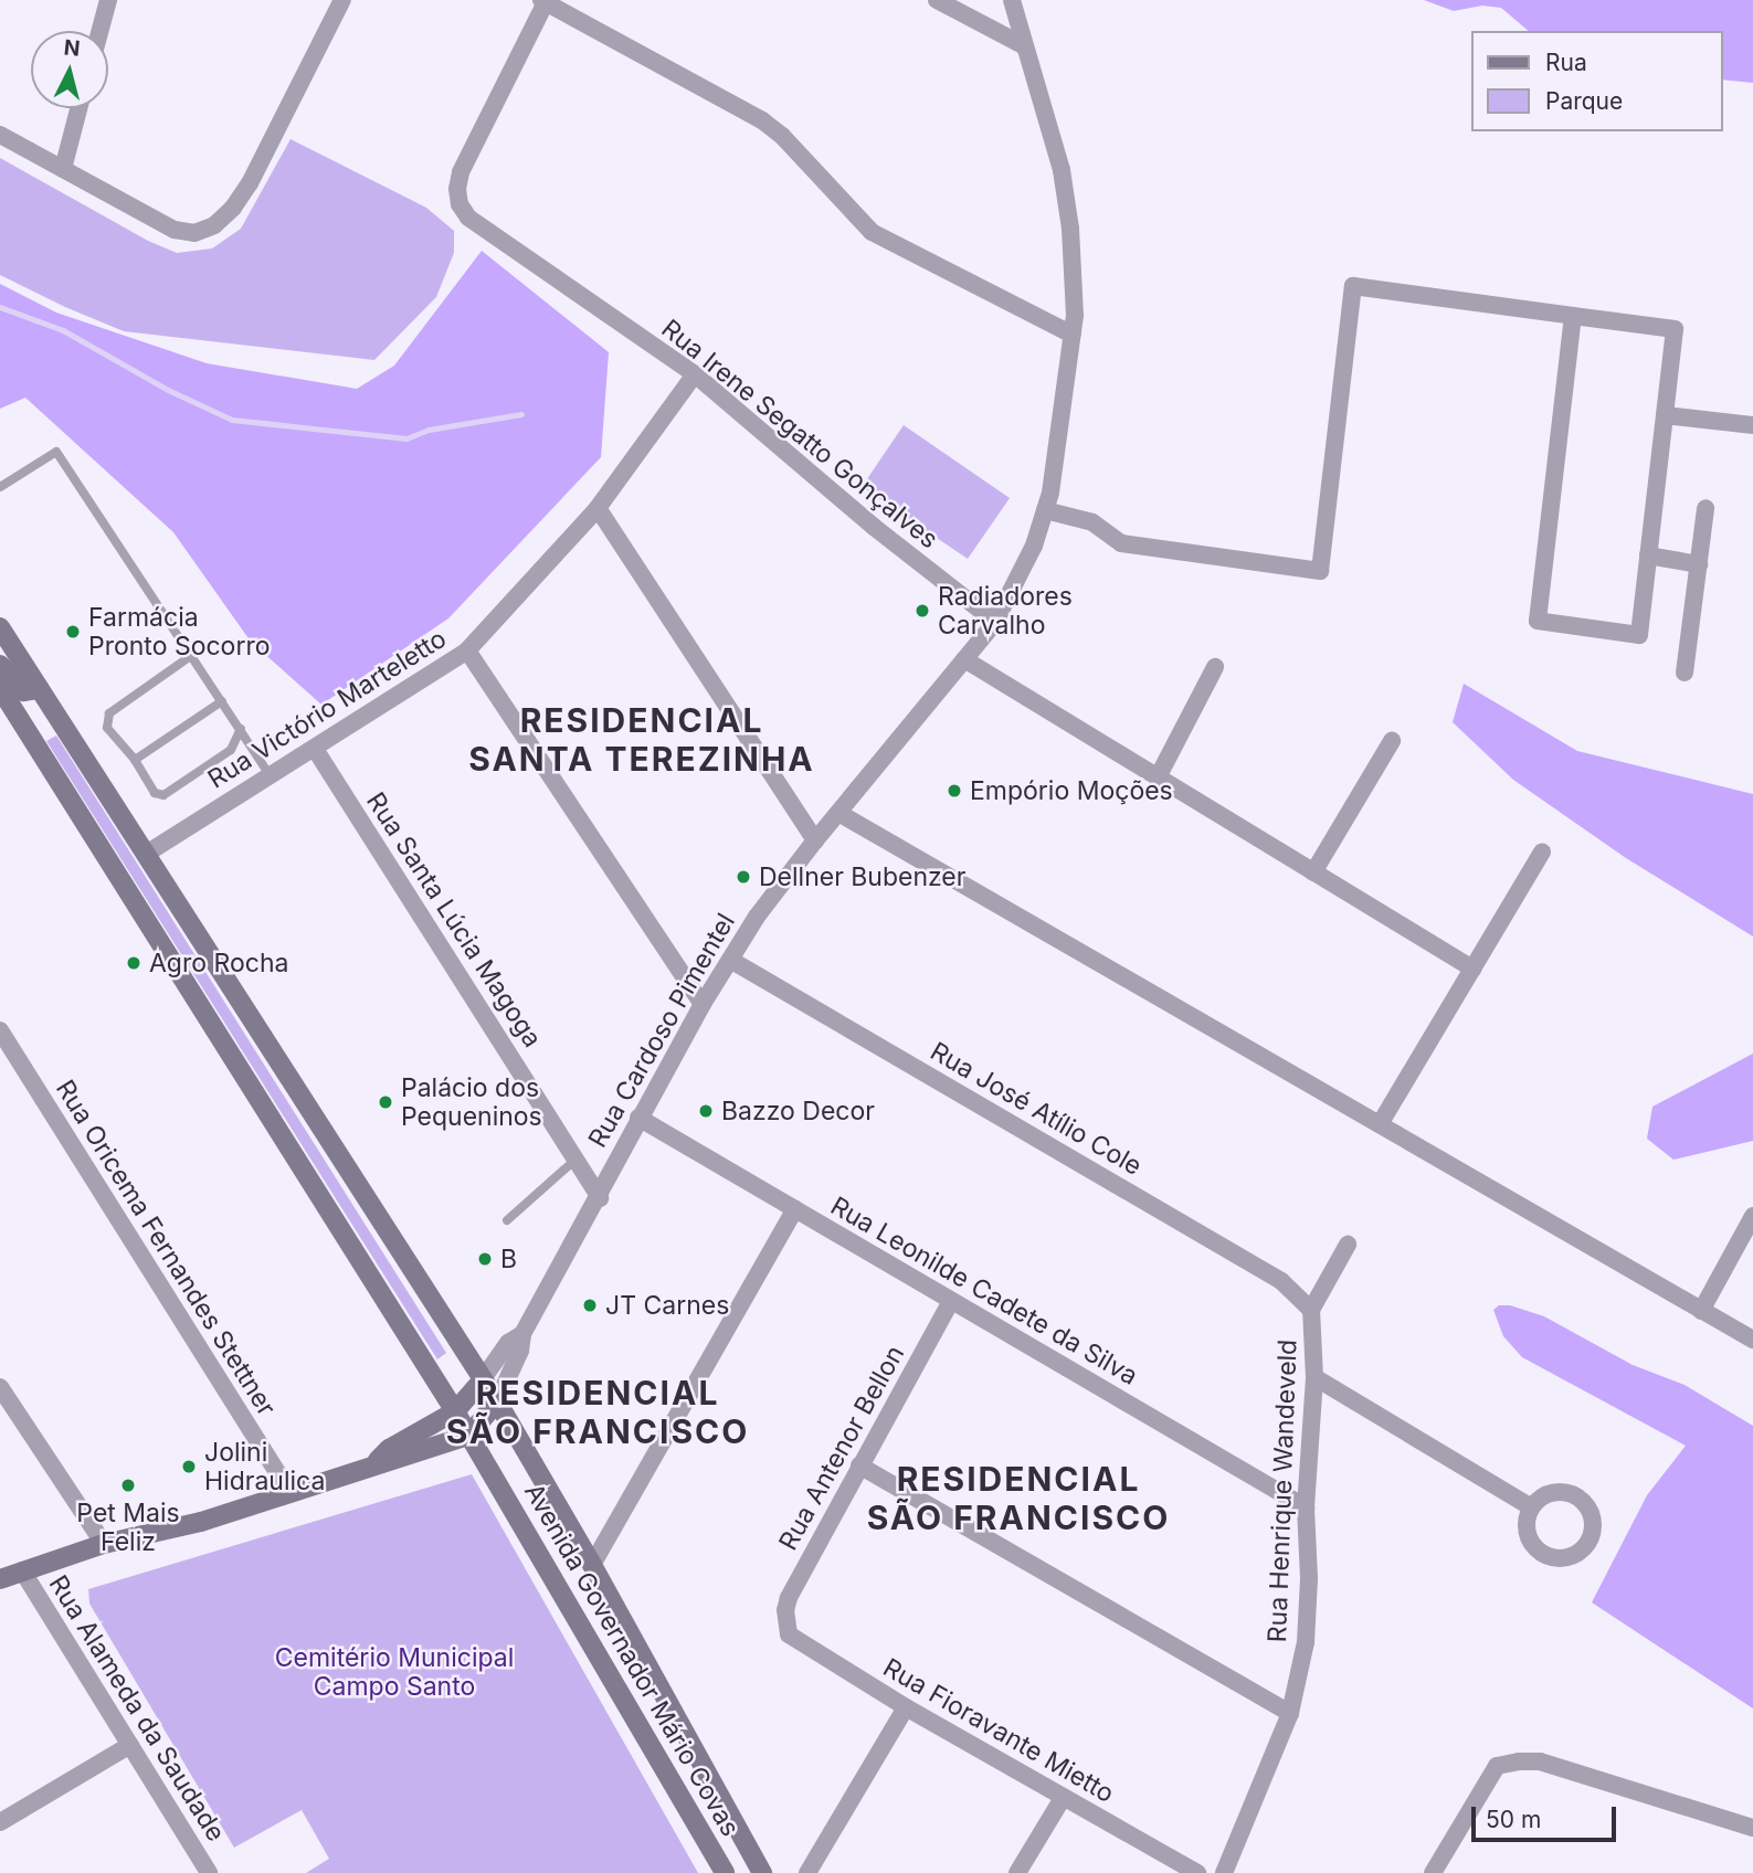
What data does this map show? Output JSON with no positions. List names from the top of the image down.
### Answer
{
  "streets": {
    "main road": ["Rua Cardoso Pimentel", "Avenida Governador Mário Covas"],
    "street": [
      "Rua Irene Segatto Gonçalves",
      "Rua Victório Marteletto",
      "Rua Santa Lúcia Magoga",
      "Rua José Atílio Cole",
      "Rua Oricema Fernandes Stettner",
      "Rua Leonilde Cadete da Silva",
      "Rua Antenor Bellon",
      "Rua Henrique Wandeveld",
      "Rua Alameda da Saudade",
      "Rua Fioravante Mietto"
    ]
  },
  "crossings": [
    ["Rua Irene Segatto Gonçalves", "Rua Victório Marteletto"],
    ["Rua Irene Segatto Gonçalves", "Rua Cardoso Pimentel"],
    ["Rua Victório Marteletto", "Rua Santa Lúcia Magoga"],
    ["Rua Victório Marteletto", "Avenida Governador Mário Covas"],
    ["Rua Santa Lúcia Magoga", "Rua Cardoso Pimentel"],
    ["Rua Cardoso Pimentel", "Rua José Atílio Cole"],
    ["Rua Cardoso Pimentel", "Rua Oricema Fernandes Stettner"],
    ["Rua Cardoso Pimentel", "Rua Leonilde Cadete da Silva"],
    ["Rua Cardoso Pimentel", "Avenida Governador Mário Covas"],
    ["Rua Cardoso Pimentel", "Rua Alameda da Saudade"],
    ["Rua José Atílio Cole", "Rua Henrique Wandeveld"],
    ["Rua Leonilde Cadete da Silva", "Rua Antenor Bellon"],
    ["Rua Leonilde Cadete da Silva", "Rua Henrique Wandeveld"],
    ["Rua Antenor Bellon", "Rua Fioravante Mietto"]
  ],
  "districts": ["RESIDENCIAL SANTA TEREZINHA", "RESIDENCIAL SÃO FRANCISCO", "RESIDENCIAL SÃO FRANCISCO"],
  "parks": ["Cemitério Municipal Campo Santo"],
  "places": [
    "Radiadores Carvalho",
    "Farmácia Pronto Socorro",
    "Empório Moções",
    "Dellner Bubenzer",
    "Agro Rocha",
    "Palácio dos Pequeninos",
    "Bazzo Decor",
    "B",
    "JT Carnes",
    "Jolini Hidraulica",
    "Pet Mais Feliz"
  ],
  "legend": ["Rua", "Parque"],
  "scale_bar": "50 m",
  "north": "top"
}
